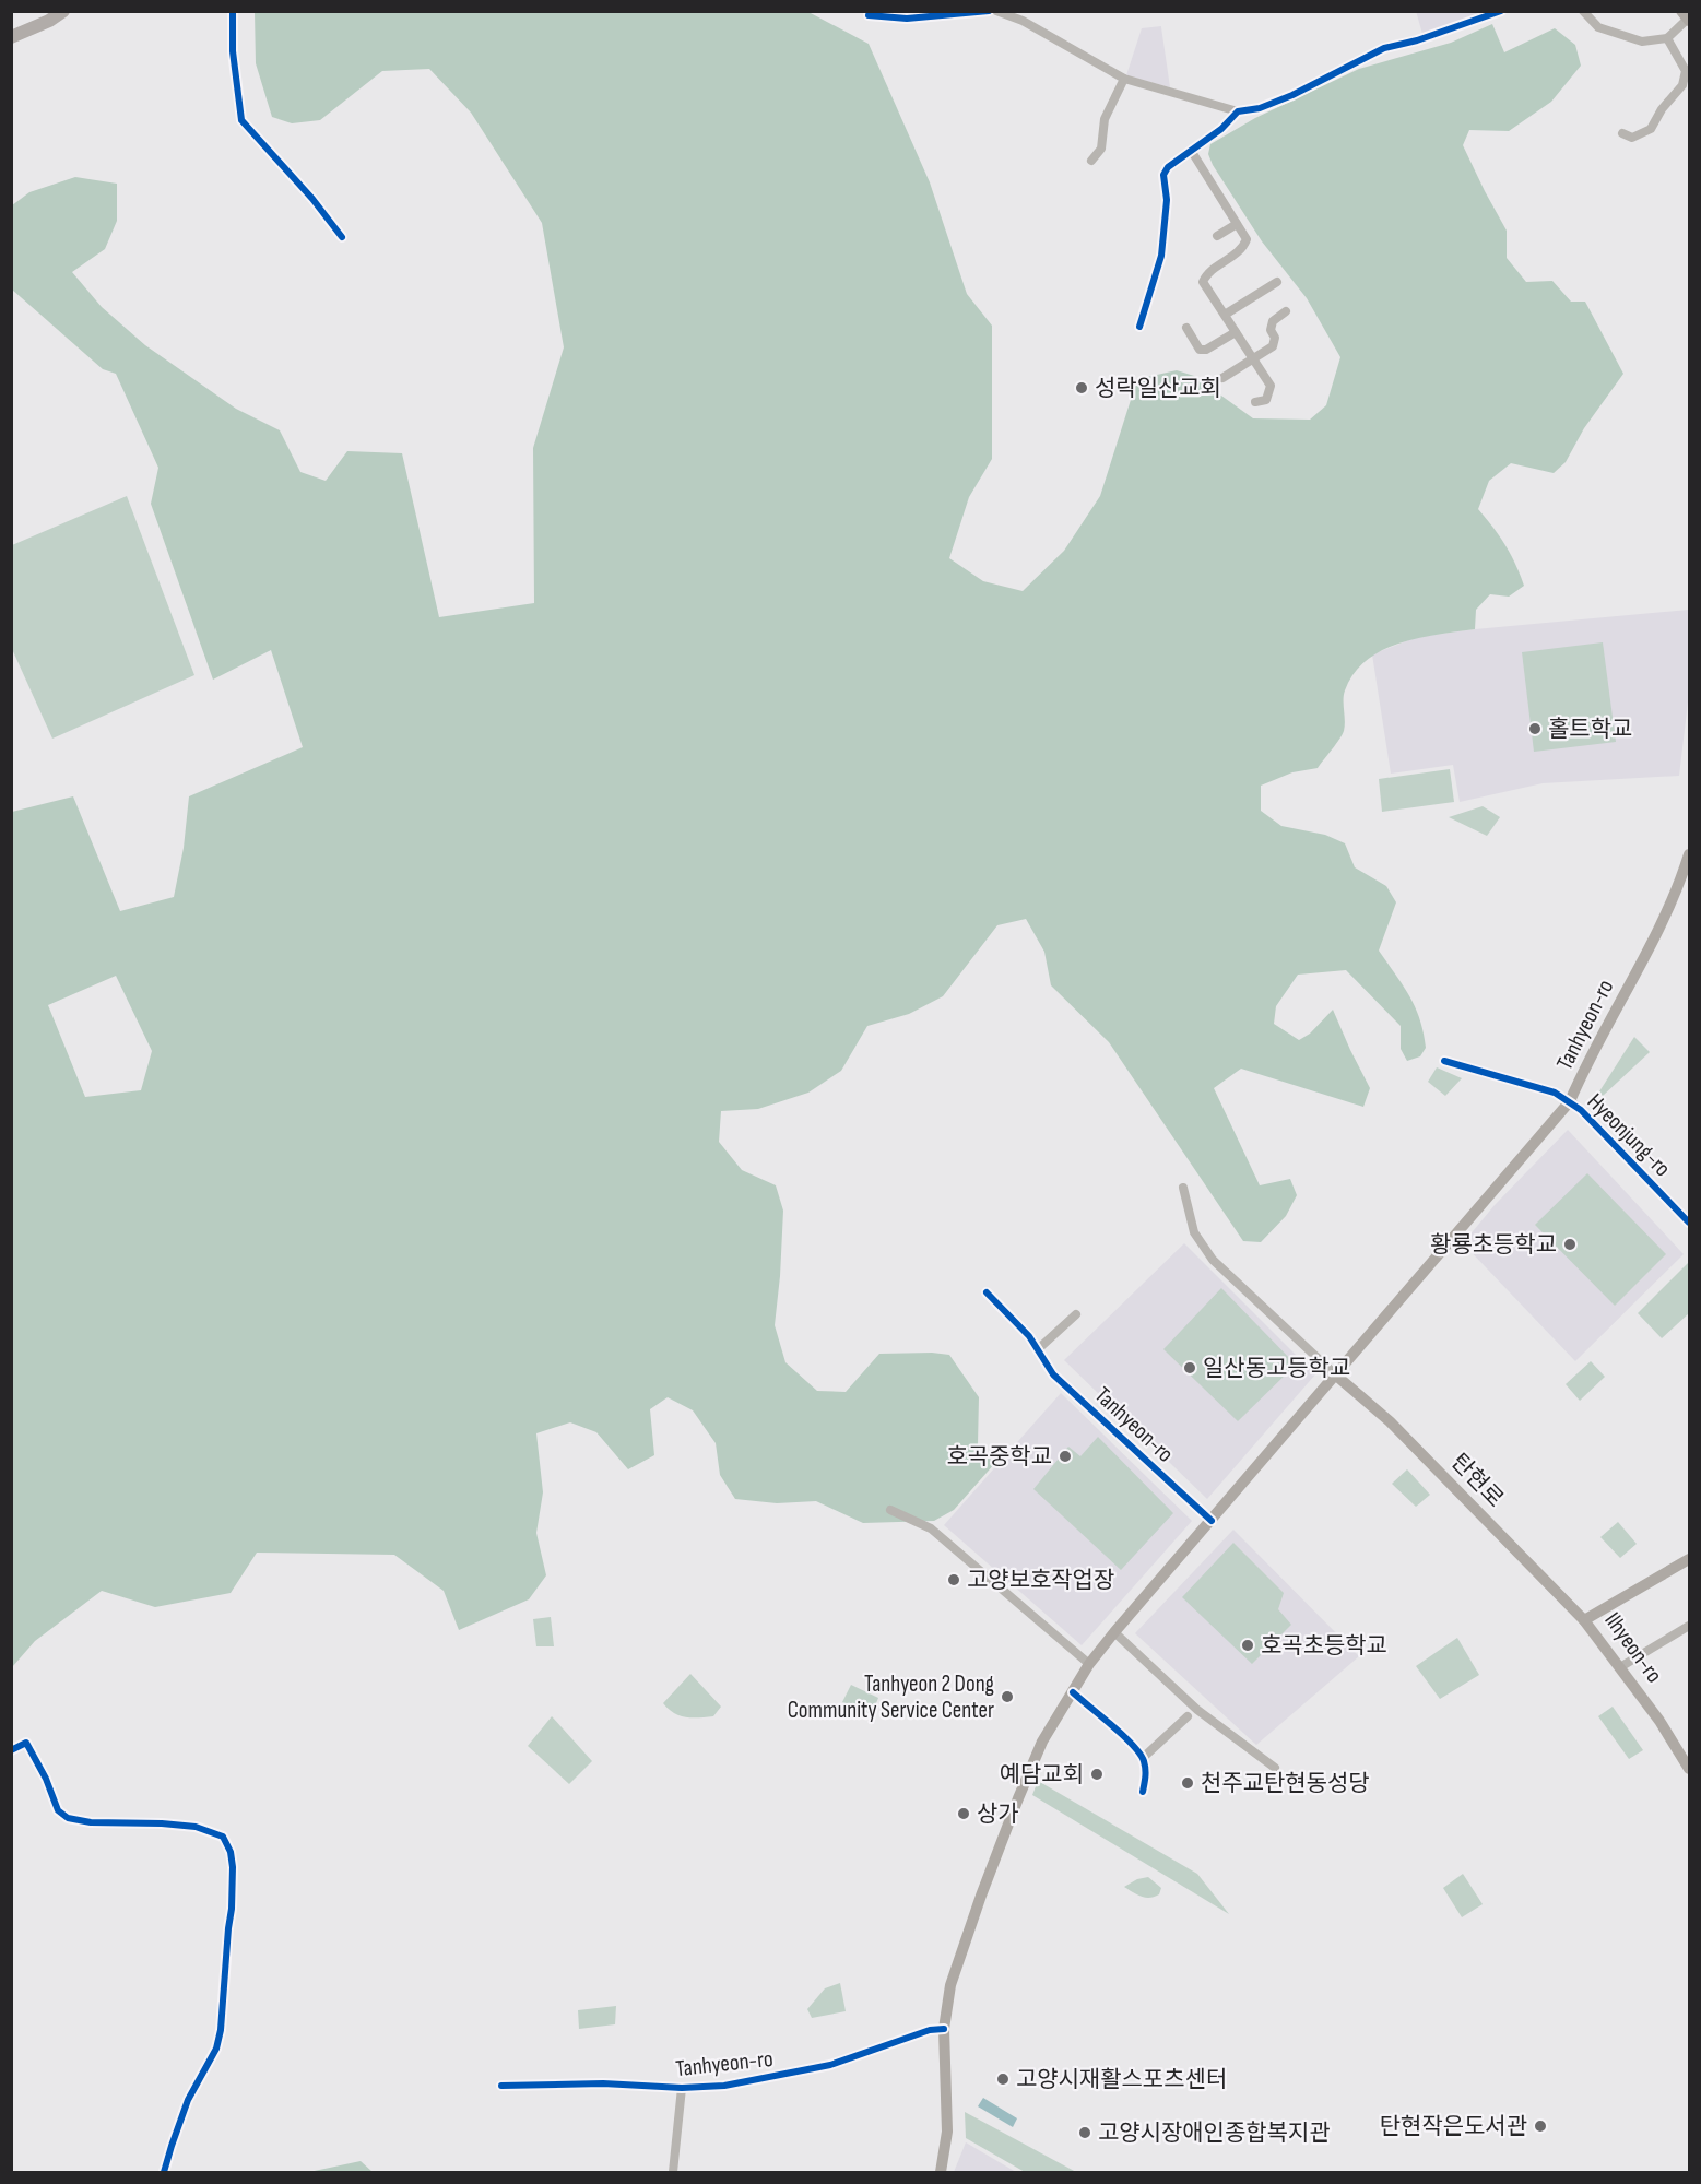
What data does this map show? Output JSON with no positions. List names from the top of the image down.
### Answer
{
  "streets": {
    "main road": ["Tanhyeon-ro", "탄현로", "Ilhyeon-ro"],
    "street": ["Hyeonjung-ro"]
  },
  "crossings": [
    ["Tanhyeon-ro", "Hyeonjung-ro"],
    ["Tanhyeon-ro", "탄현로"],
    ["탄현로", "Ilhyeon-ro"]
  ],
  "places": [
    "성락일산교회",
    "홀트학교",
    "황룡초등학교",
    "일산동고등학교",
    "호곡중학교",
    "고양보호작업장",
    "호곡초등학교",
    "Tanhyeon 2 Dong Community Service Center",
    "예담교회",
    "천주교탄현동성당",
    "상가",
    "고양시재활스포츠센터",
    "탄현작은도서관",
    "고양시장애인종합복지관"
  ]
}
